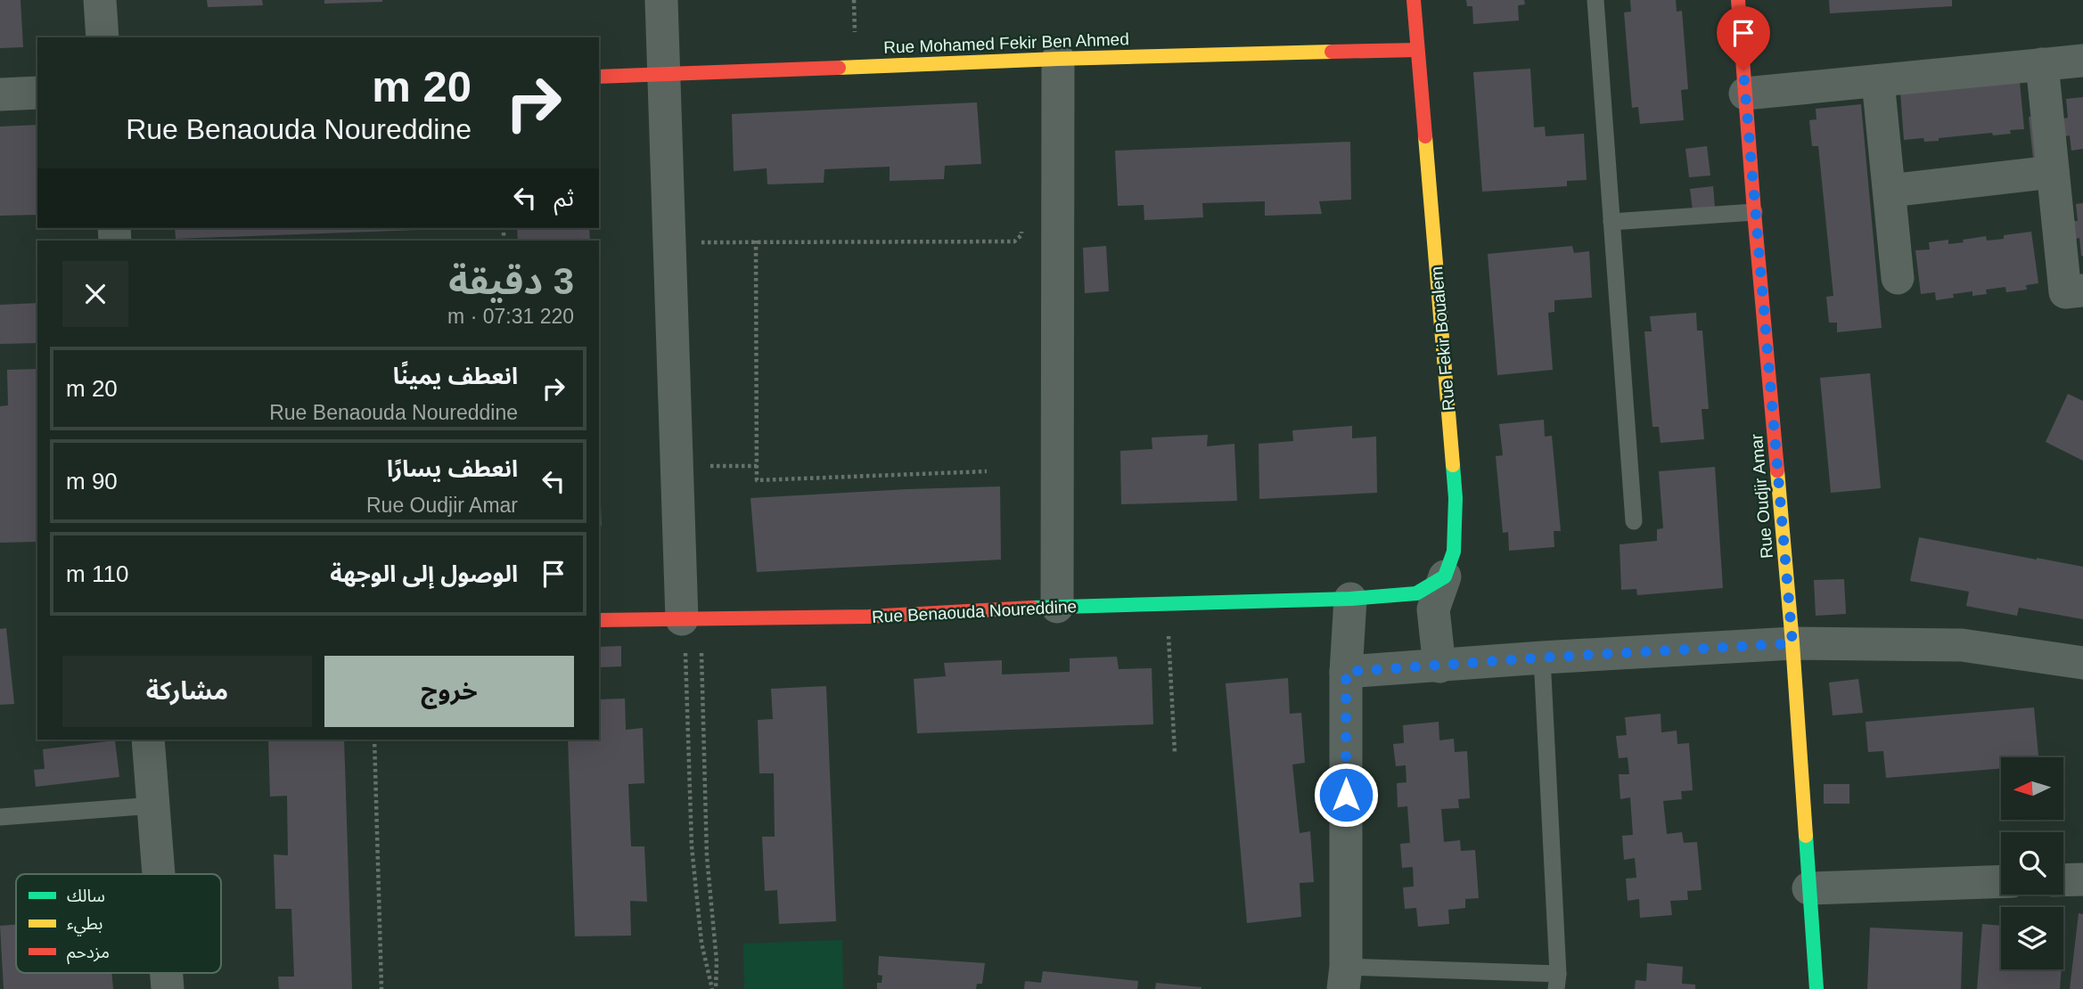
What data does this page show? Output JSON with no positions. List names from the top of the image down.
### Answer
{
  "streets": {
    "street": [
      "Rue Mohamed Fekir Ben Ahmed",
      "Rue Fekir Boualem",
      "Rue Oudjir Amar",
      "Rue Benaouda Noureddine"
    ]
  },
  "crossings": [
    ["Rue Mohamed Fekir Ben Ahmed", "Rue Fekir Boualem"]
  ],
  "legend": ["سالك", "بطيء", "مزدحم"],
  "north": "left",
  "page": {
    "turn": ["20 m", "Rue Benaouda Noureddine"],
    "then": "ثم",
    "heading": ["3 دقيقة", "220 m · 07:31"],
    "list": [
      {
        "name": "انعطف يمينًا",
        "note": "Rue Benaouda Noureddine",
        "value": "20 m"
      },
      {
        "name": "انعطف يسارًا",
        "note": "Rue Oudjir Amar",
        "value": "90 m"
      },
      {
        "name": "الوصول إلى الوجهة",
        "value": "110 m"
      }
    ],
    "buttons": ["خروج", "مشاركة"]
  }
}
